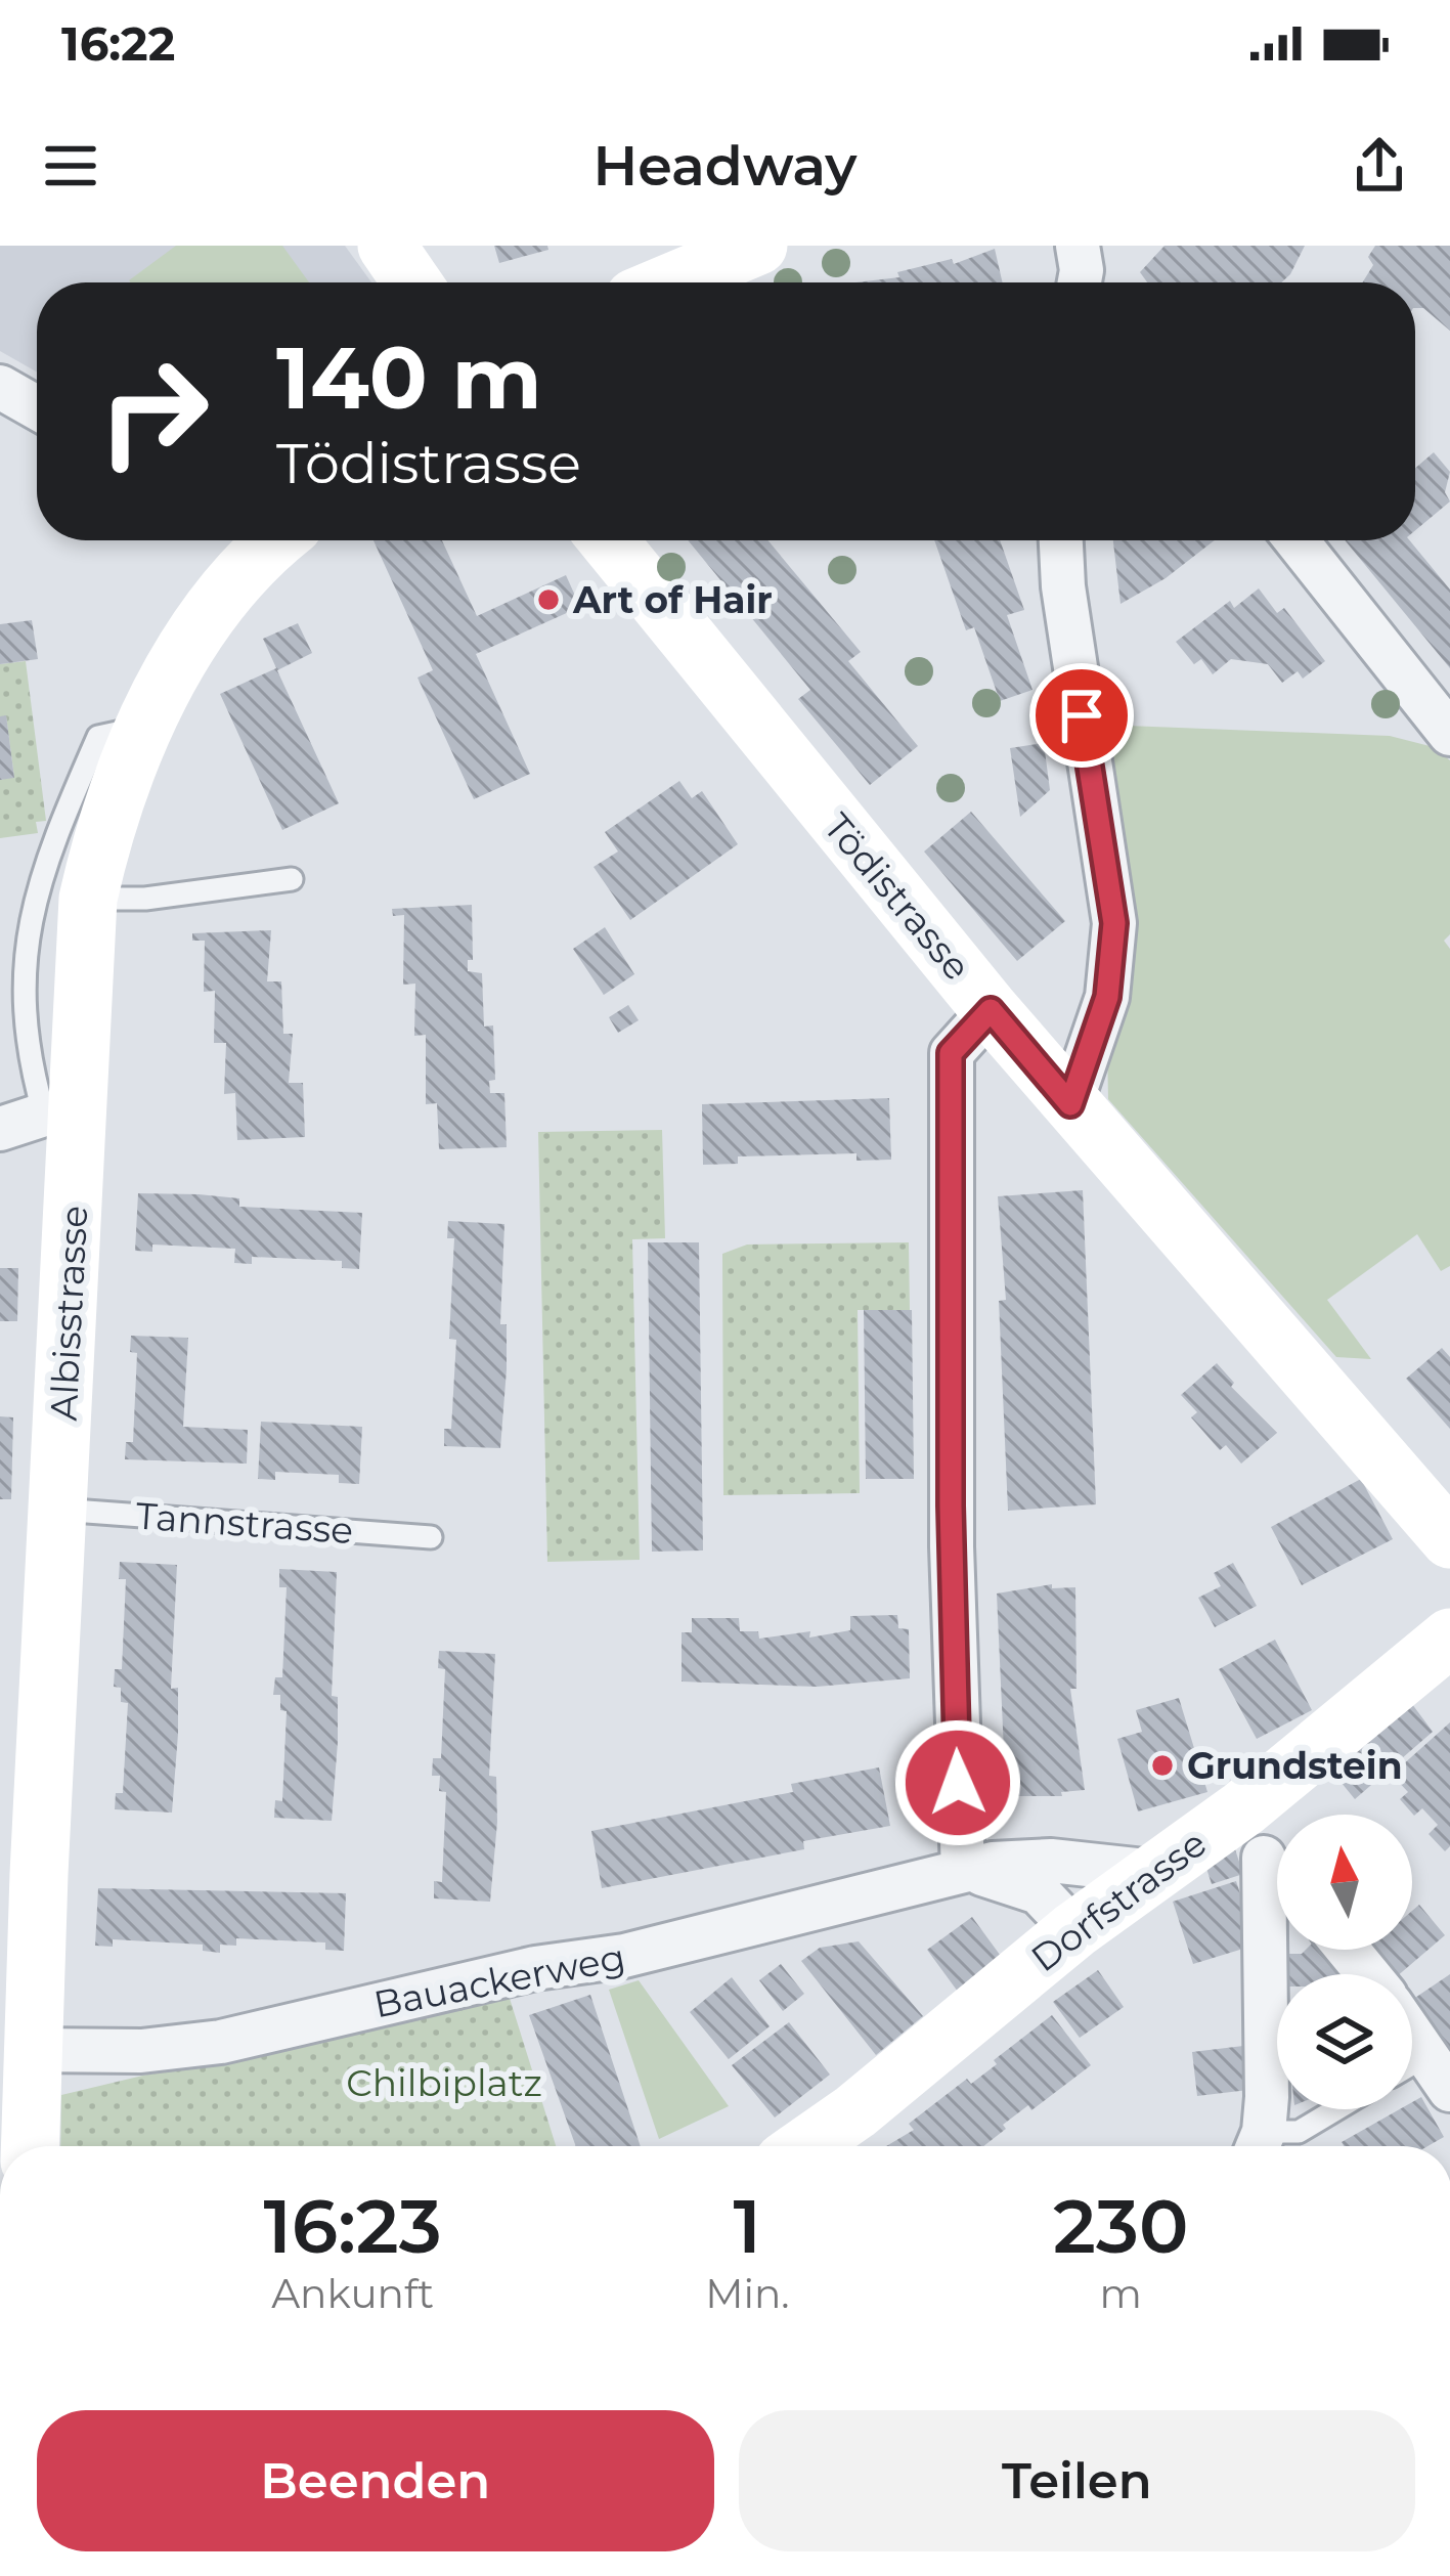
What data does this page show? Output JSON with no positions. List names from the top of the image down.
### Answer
{
  "streets": {
    "street": [
      "Tödistrasse",
      "Albisstrasse",
      "Dorfstrasse",
      "Bauackerweg"
    ],
    "lane": ["Tannstrasse"]
  },
  "crossings": [
    ["Albisstrasse", "Tannstrasse"],
    ["Albisstrasse", "Bauackerweg"],
    ["Dorfstrasse", "Bauackerweg"]
  ],
  "parks": ["Chilbiplatz"],
  "places": ["Art of Hair", "Grundstein"],
  "north": "top",
  "page": {
    "status": "16:22",
    "header": "Headway",
    "turn": ["140 m", "Tödistrasse"],
    "eta": [
      "16:23",
      "Ankunft",
      "1",
      "Min.",
      "230",
      "m"
    ],
    "buttons": ["Beenden", "Teilen"]
  }
}
